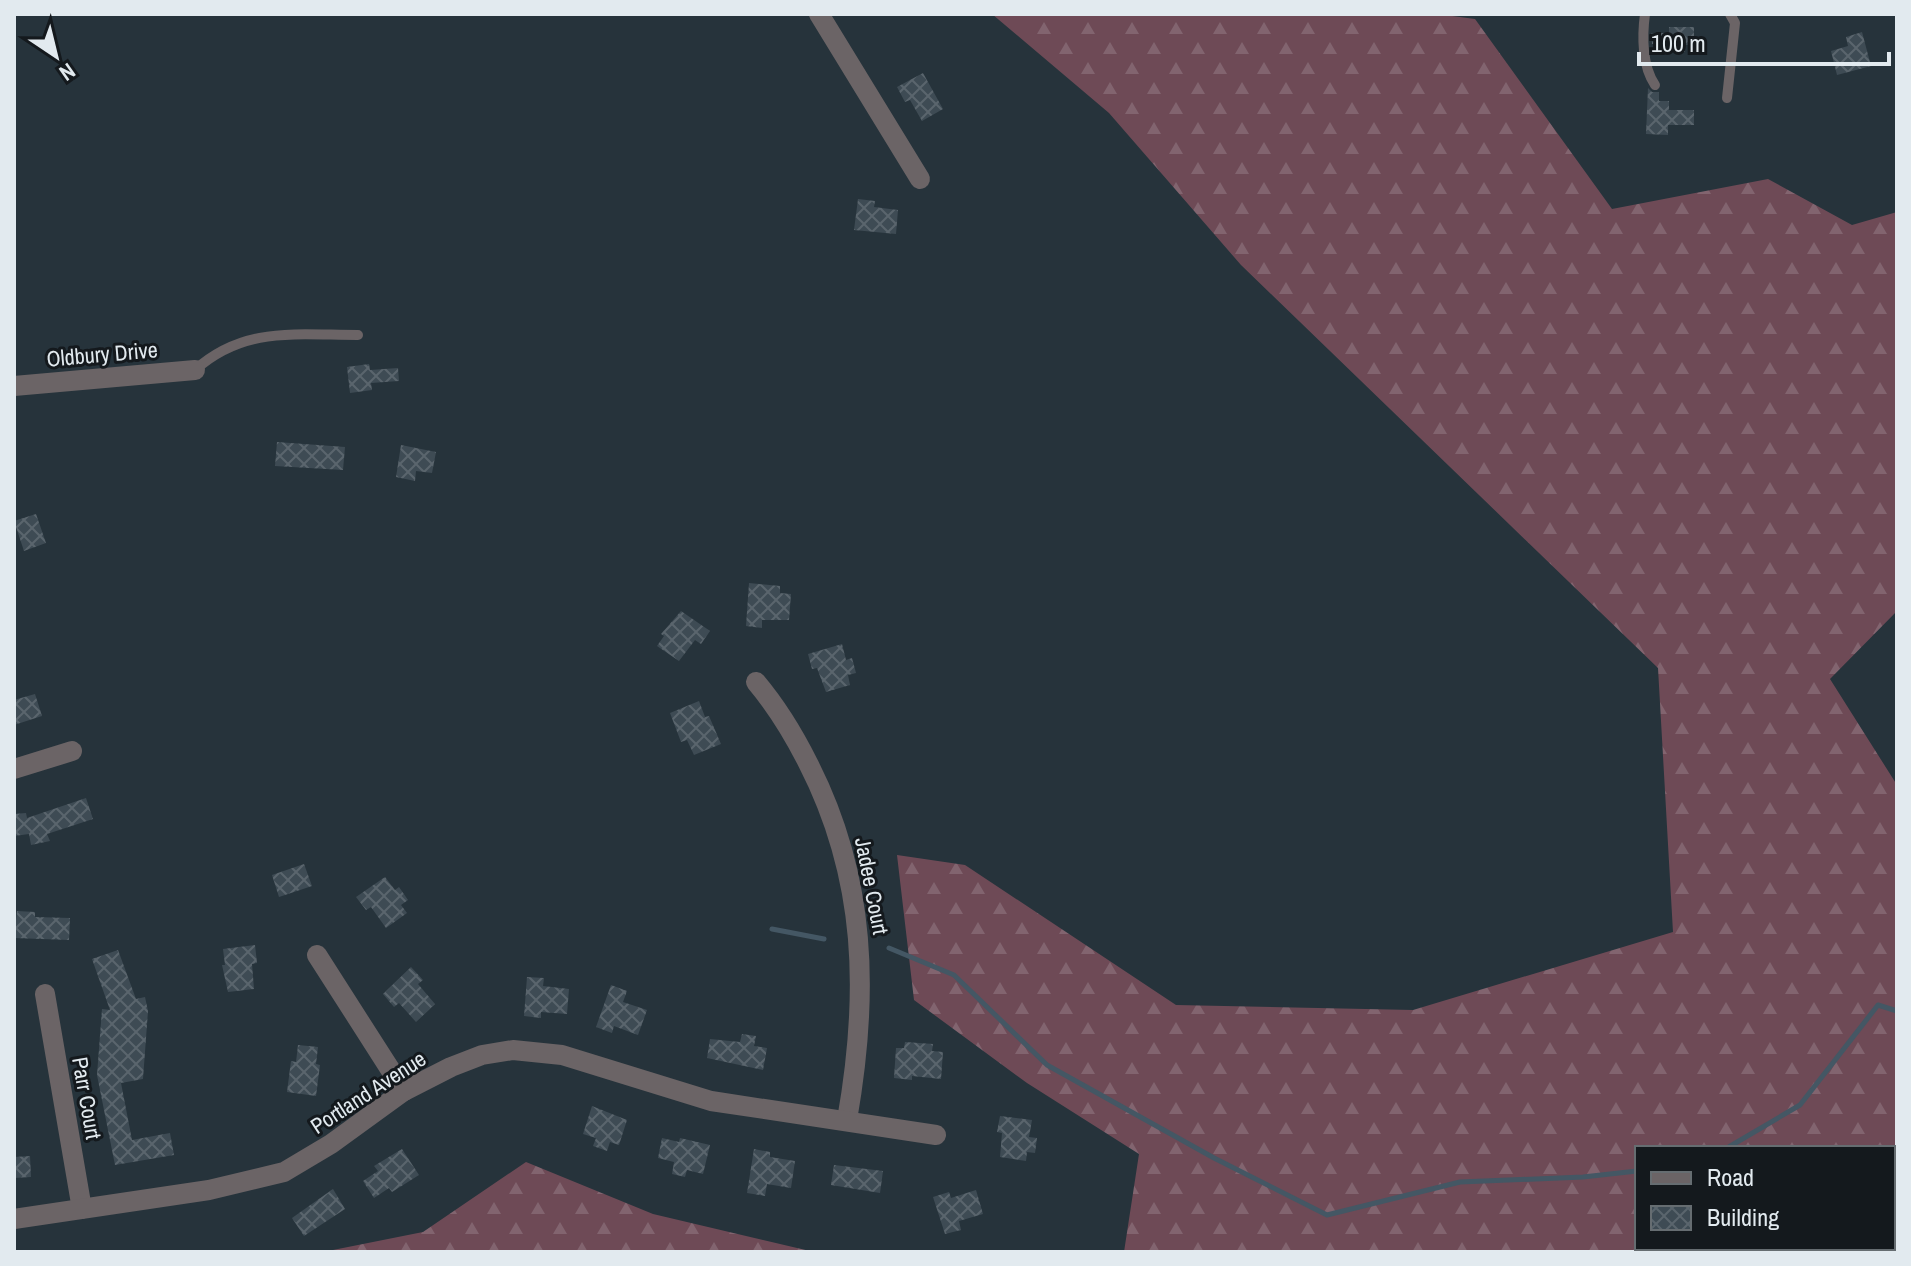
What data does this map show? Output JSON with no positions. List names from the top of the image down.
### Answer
{
  "streets": {
    "street": [
      "Oldbury Drive",
      "Jadee Court",
      "Portland Avenue",
      "Parr Court"
    ]
  },
  "crossings": [
    ["Jadee Court", "Portland Avenue"],
    ["Portland Avenue", "Parr Court"]
  ],
  "legend": ["Road", "Building"],
  "scale_bar": "100 m",
  "north": "bottom right"
}
